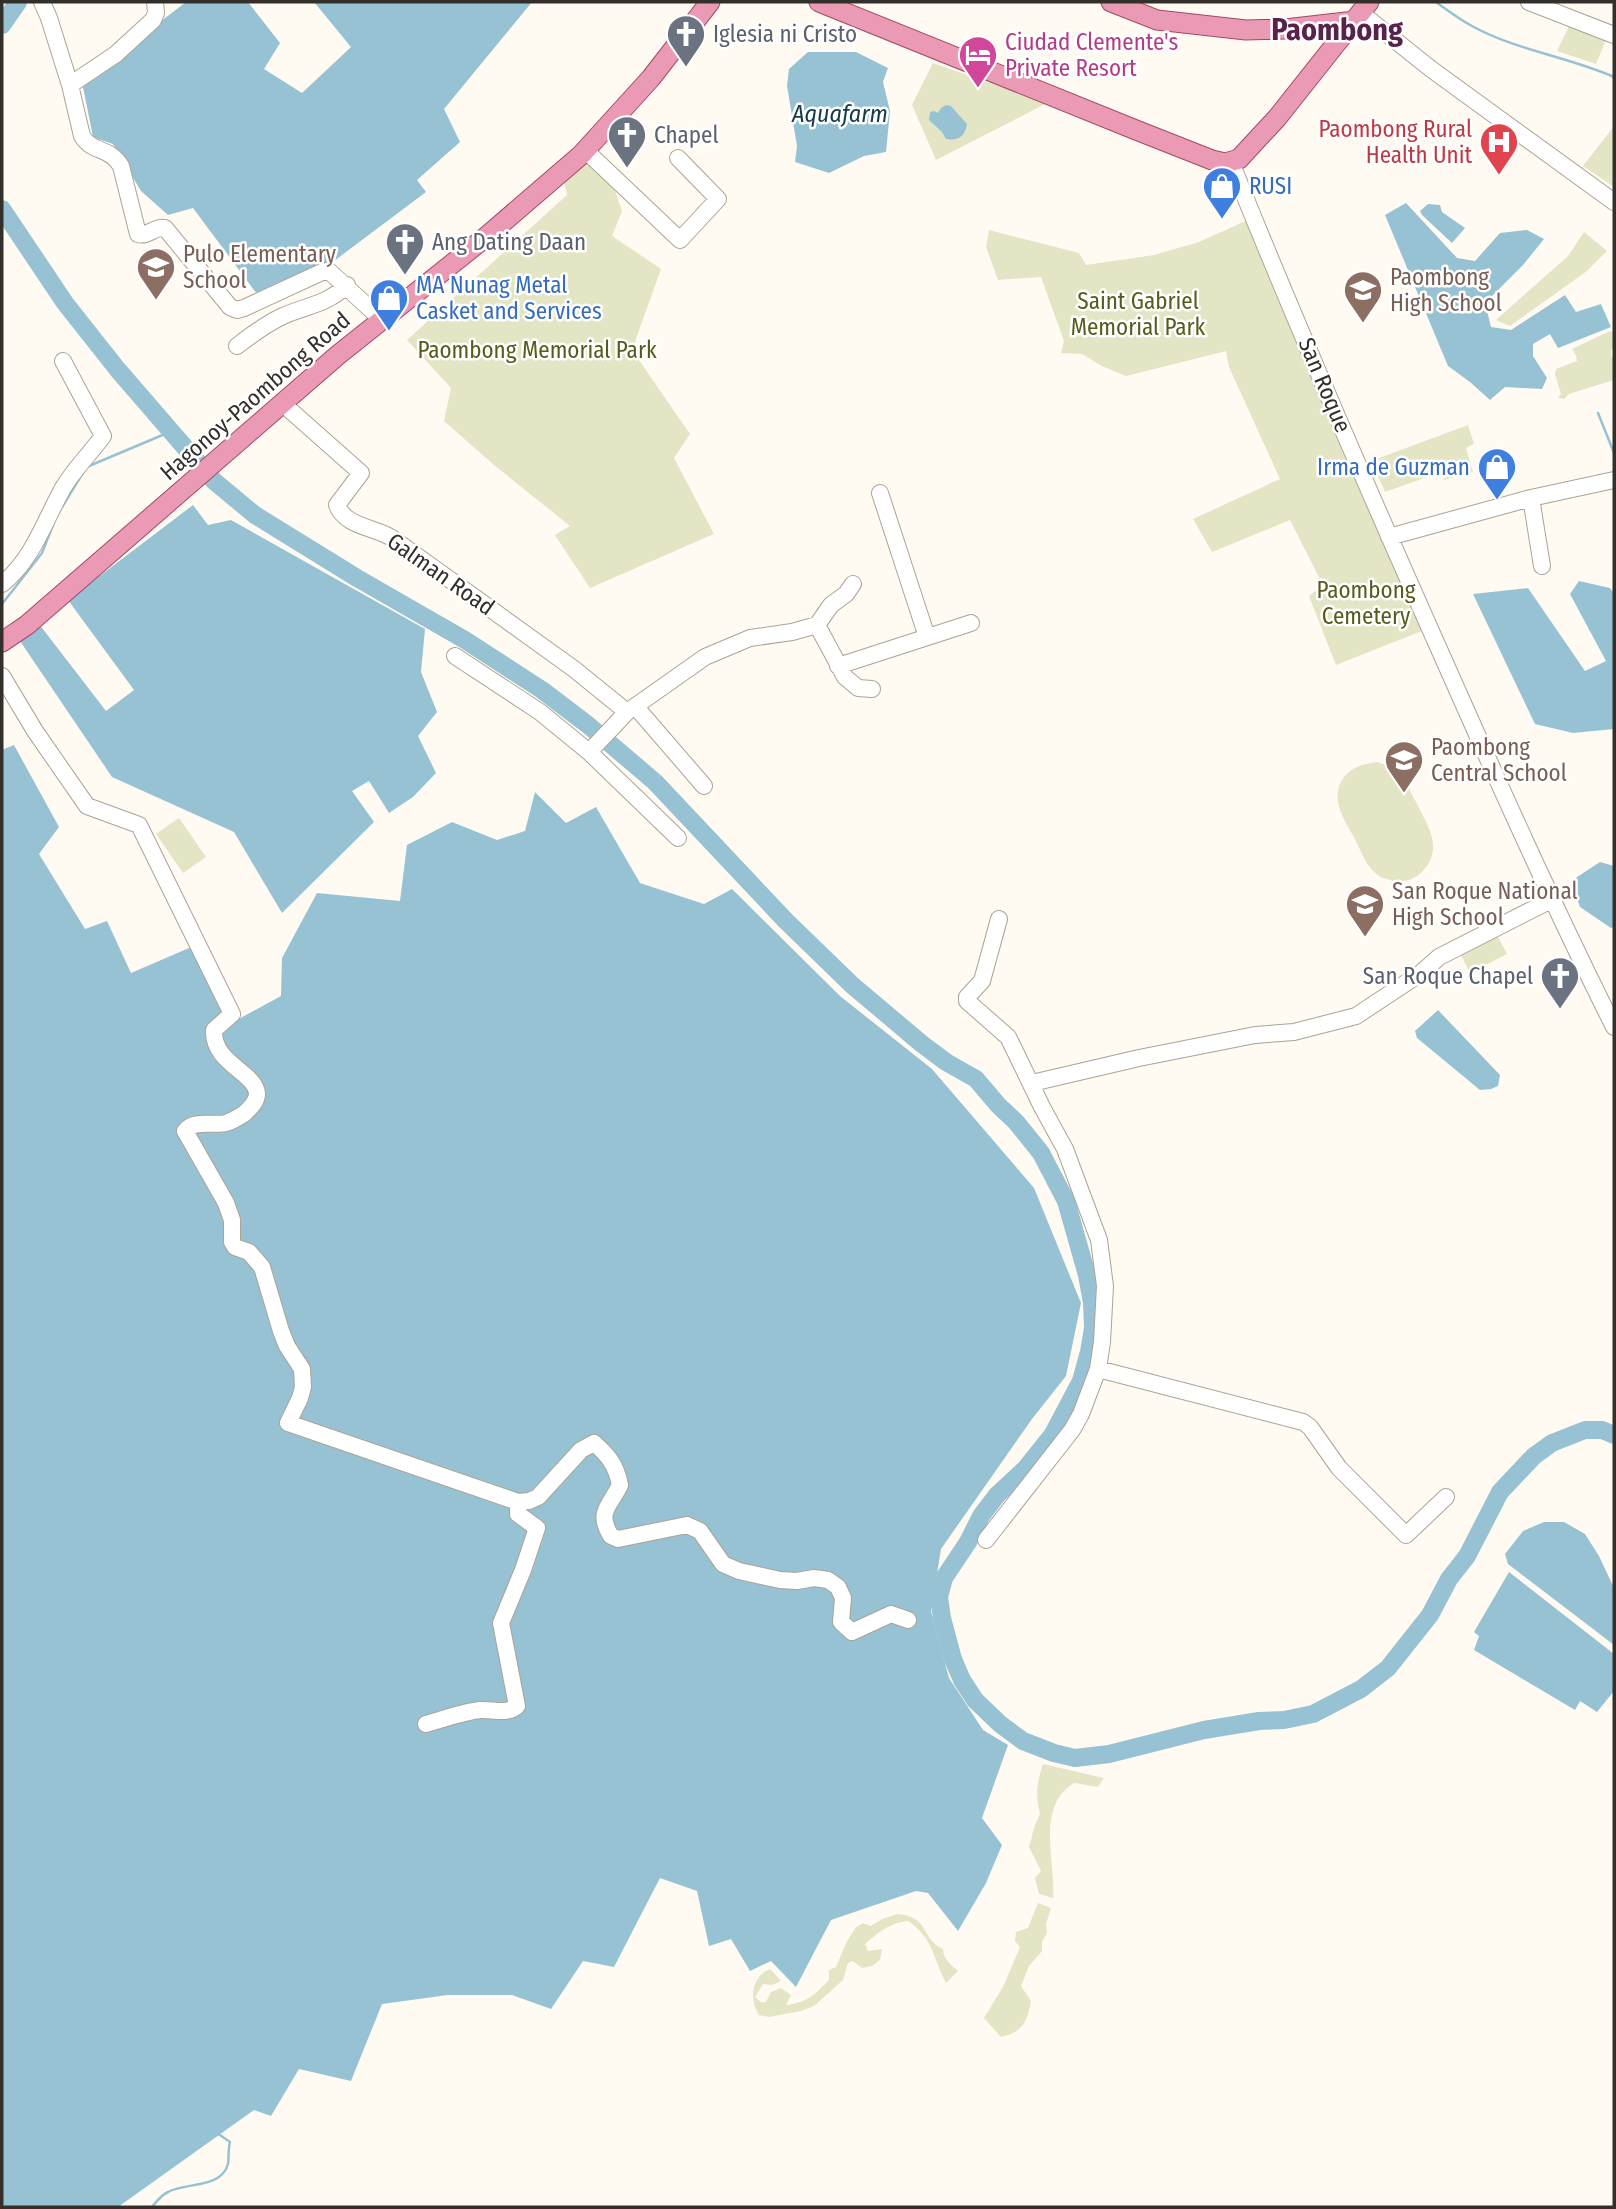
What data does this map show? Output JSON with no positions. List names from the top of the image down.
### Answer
{
  "streets": {
    "main road": ["Hagonoy-Paombong Road"],
    "street": ["San Roque", "Galman Road"]
  },
  "crossings": [
    ["Hagonoy-Paombong Road", "Galman Road"]
  ],
  "districts": ["Paombong"],
  "water": ["Aquafarm"],
  "parks": ["Saint Gabriel Memorial Park", "Paombong Memorial Park", "Paombong Cemetery"],
  "places": {
    "church": [
      "Iglesia ni Cristo",
      "Chapel",
      "Ang Dating Daan",
      "San Roque Chapel"
    ],
    "hotel": ["Ciudad Clemente's Private Resort"],
    "hospital": ["Paombong Rural Health Unit"],
    "shop": ["RUSI", "MA Nunag Metal Casket and Services", "Irma de Guzman"],
    "school or university": [
      "Pulo Elementary School",
      "Paombong High School",
      "Paombong Central School",
      "San Roque National High School"
    ]
  }
}
